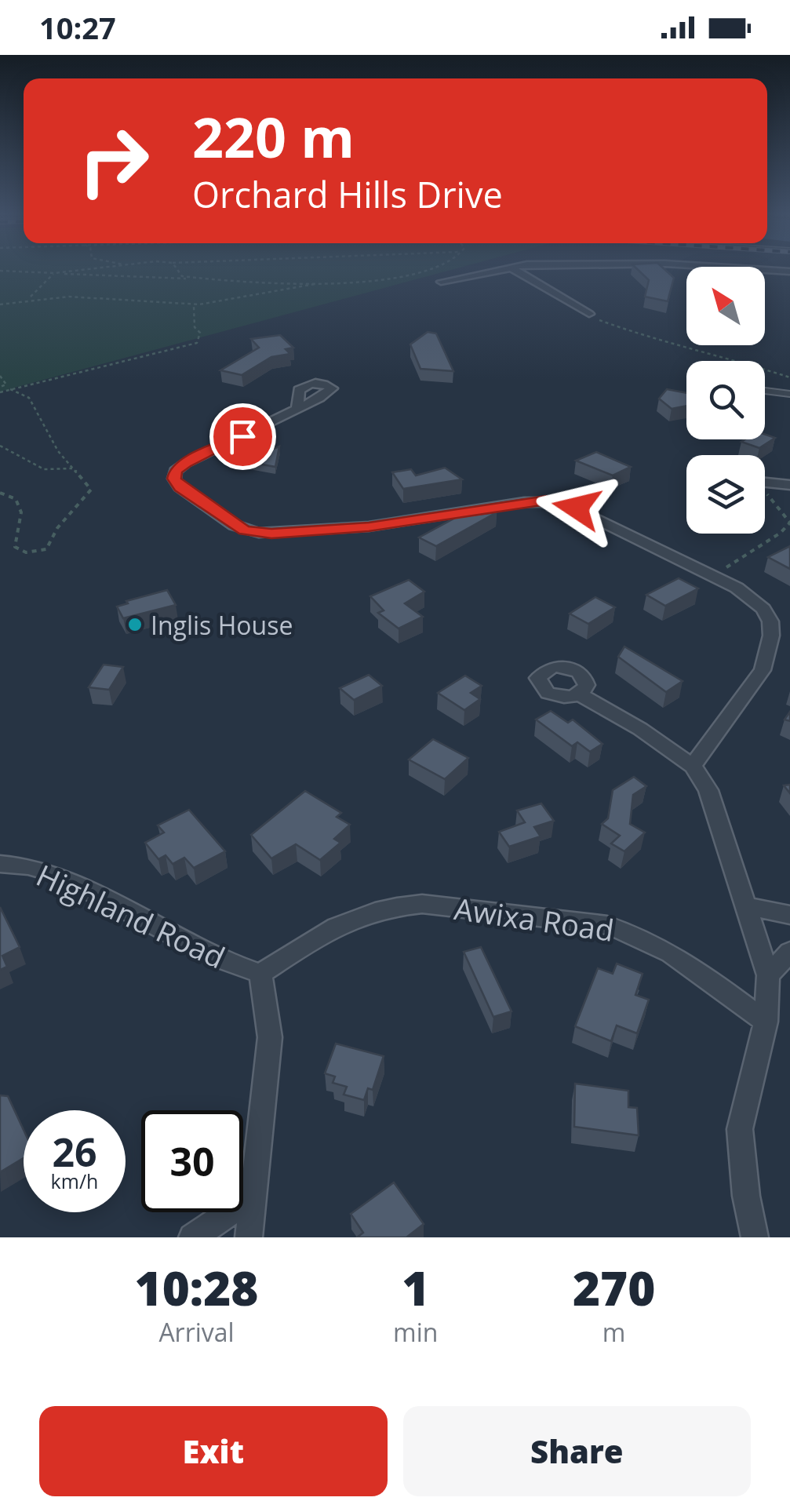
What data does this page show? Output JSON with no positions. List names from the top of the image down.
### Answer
{
  "streets": {
    "street": ["Highland Road", "Awixa Road"]
  },
  "crossings": [
    ["Highland Road", "Awixa Road"]
  ],
  "places": ["Inglis House"],
  "north": "top left",
  "page": {
    "status": "10:27",
    "turn": ["220 m", "Orchard Hills Drive"],
    "speed": "26 km/h",
    "limit": "30",
    "eta": [
      "10:28",
      "Arrival",
      "1",
      "min",
      "270",
      "m"
    ],
    "buttons": ["Exit", "Share"]
  }
}
